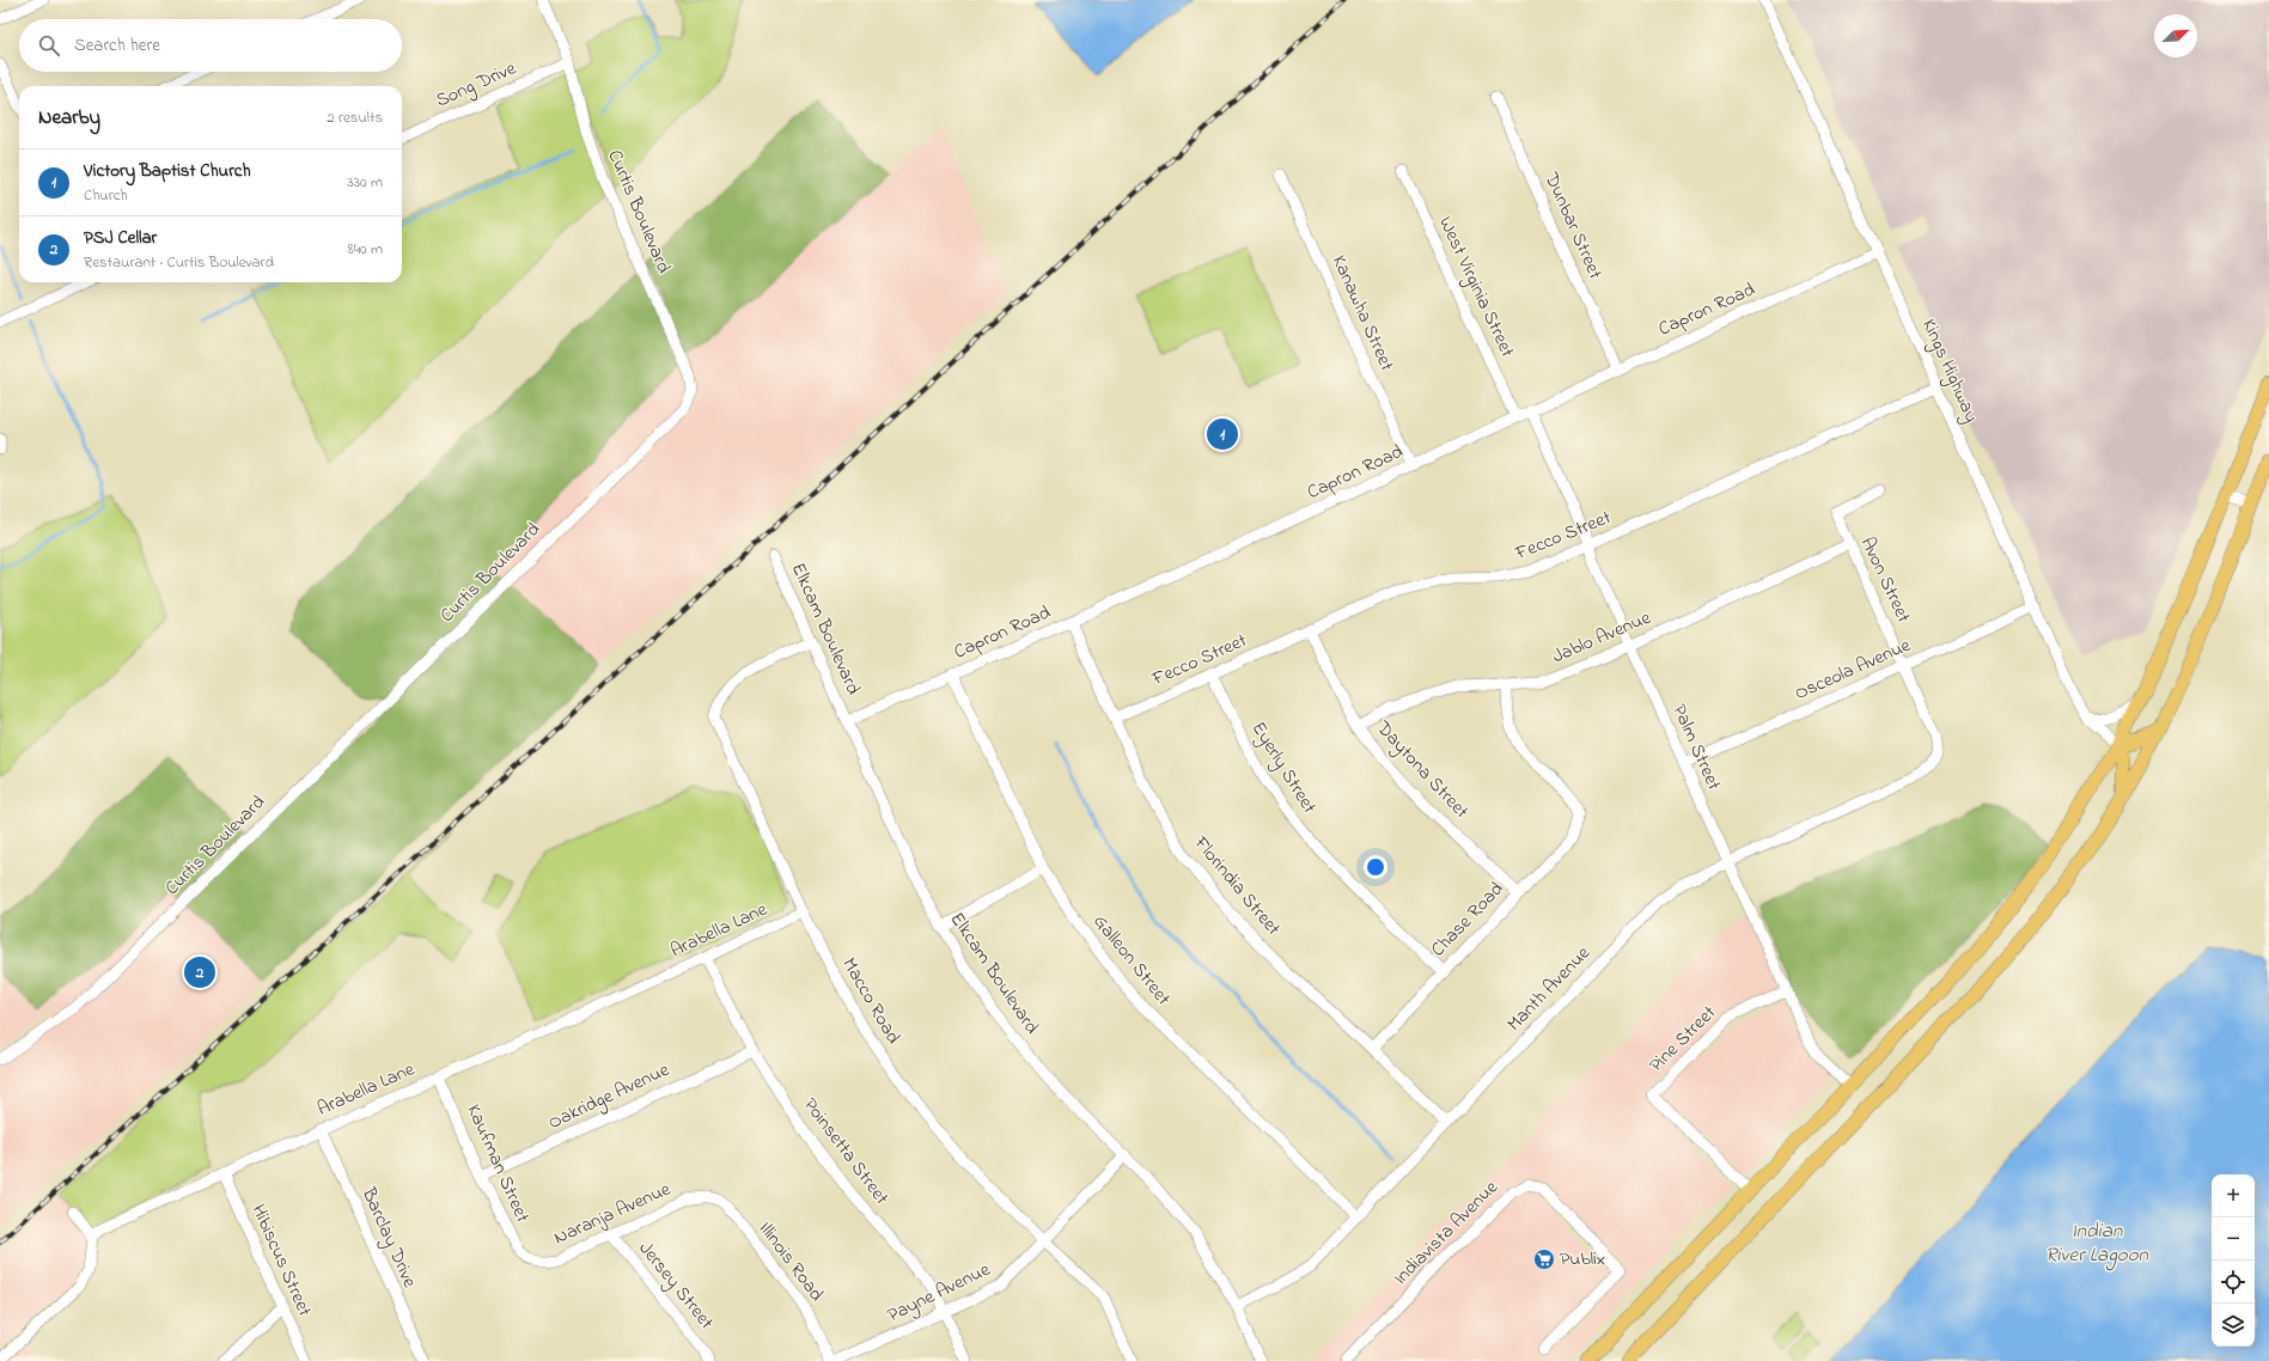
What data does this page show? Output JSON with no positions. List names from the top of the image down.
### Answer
{
  "streets": {
    "street": [
      "Song Drive",
      "Curtis Boulevard",
      "Dunbar Street",
      "West Virginia Street",
      "Capron Road",
      "Kanawha Street",
      "Kings Highway",
      "Fecco Street",
      "Avon Street",
      "Elkcam Boulevard",
      "Jablo Avenue",
      "Osceola Avenue",
      "Palm Street",
      "Eyerly Street",
      "Daytona Street",
      "Florindia Street",
      "Chase Road",
      "Arabella Lane",
      "Galleon Street",
      "Manth Avenue",
      "Macco Road",
      "Pine Street",
      "Oakridge Avenue",
      "Poinsetta Street",
      "Kaufman Street",
      "Naranja Avenue",
      "Indiavista Avenue",
      "Barclay Drive",
      "Hibiscus Street",
      "Illinois Road",
      "Jersey Street",
      "Payne Avenue"
    ]
  },
  "crossings": [
    ["Song Drive", "Curtis Boulevard"],
    ["Dunbar Street", "Capron Road"],
    ["West Virginia Street", "Capron Road"],
    ["Capron Road", "Kanawha Street"],
    ["Capron Road", "Kings Highway"],
    ["Capron Road", "Elkcam Boulevard"],
    ["Capron Road", "Palm Street"],
    ["Capron Road", "Florindia Street"],
    ["Capron Road", "Galleon Street"],
    ["Kings Highway", "Fecco Street"],
    ["Kings Highway", "Osceola Avenue"],
    ["Fecco Street", "Palm Street"],
    ["Fecco Street", "Eyerly Street"],
    ["Fecco Street", "Daytona Street"],
    ["Fecco Street", "Florindia Street"],
    ["Avon Street", "Jablo Avenue"],
    ["Avon Street", "Osceola Avenue"],
    ["Avon Street", "Manth Avenue"],
    ["Elkcam Boulevard", "Manth Avenue"],
    ["Elkcam Boulevard", "Macco Road"],
    ["Elkcam Boulevard", "Payne Avenue"],
    ["Jablo Avenue", "Palm Street"],
    ["Jablo Avenue", "Daytona Street"],
    ["Jablo Avenue", "Chase Road"],
    ["Osceola Avenue", "Palm Street"],
    ["Palm Street", "Manth Avenue"],
    ["Palm Street", "Pine Street"],
    ["Eyerly Street", "Chase Road"],
    ["Daytona Street", "Chase Road"],
    ["Florindia Street", "Chase Road"],
    ["Florindia Street", "Manth Avenue"],
    ["Arabella Lane", "Macco Road"],
    ["Arabella Lane", "Poinsetta Street"],
    ["Arabella Lane", "Kaufman Street"],
    ["Arabella Lane", "Barclay Drive"],
    ["Arabella Lane", "Hibiscus Street"],
    ["Galleon Street", "Manth Avenue"],
    ["Macco Road", "Payne Avenue"],
    ["Oakridge Avenue", "Poinsetta Street"],
    ["Oakridge Avenue", "Kaufman Street"],
    ["Poinsetta Street", "Payne Avenue"],
    ["Kaufman Street", "Naranja Avenue"],
    ["Naranja Avenue", "Illinois Road"],
    ["Naranja Avenue", "Jersey Street"]
  ],
  "water": ["Indian River Lagoon"],
  "places": {
    "supermarket": ["Publix"]
  },
  "north": "top right",
  "page": {
    "search": "Search here",
    "heading": ["Nearby", "2 results"],
    "list": [
      {
        "mark": "1",
        "name": "Victory Baptist Church",
        "note": "Church",
        "value": "330 m"
      },
      {
        "mark": "2",
        "name": "PSJ Cellar",
        "note": "Restaurant · Curtis Boulevard",
        "value": "840 m"
      }
    ],
    "pins": ["1", "2"],
    "map_buttons": ["+", "−"]
  }
}
